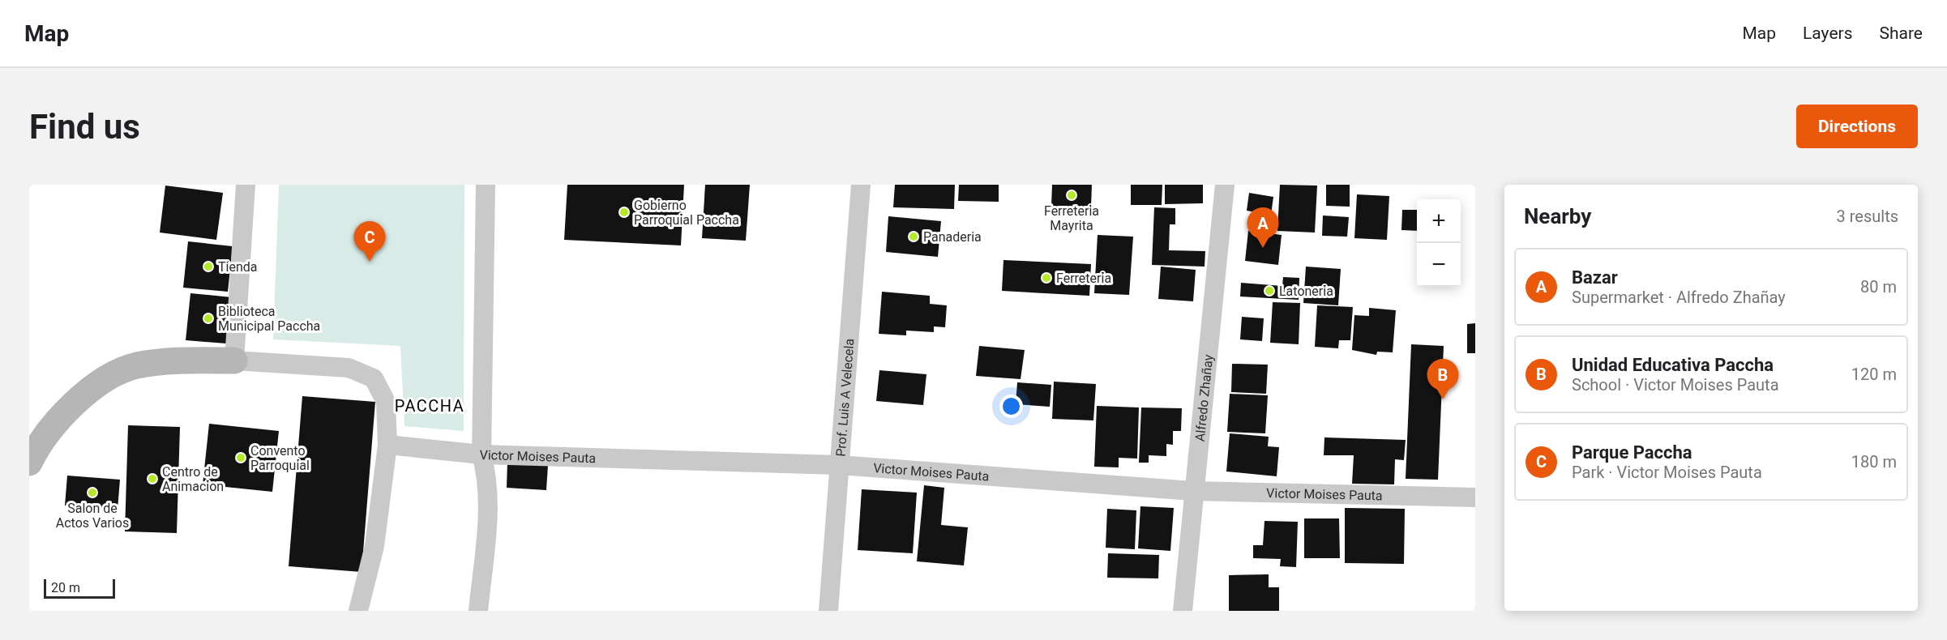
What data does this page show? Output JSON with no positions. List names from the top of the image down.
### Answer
{
  "streets": {
    "street": ["Prof. Luis A Velecela", "Alfredo Zhañay", "Victor Moises Pauta"]
  },
  "crossings": [
    ["Prof. Luis A Velecela", "Victor Moises Pauta"],
    ["Alfredo Zhañay", "Victor Moises Pauta"]
  ],
  "districts": ["PACCHA"],
  "places": [
    "Ferreteria Mayrita",
    "Gobierno Parroquial Paccha",
    "Panaderia",
    "Tienda",
    "Ferreteria",
    "Latoneria",
    "Biblioteca Municipal Paccha",
    "Convento Parroquial",
    "Centro de Animacion",
    "Salon de Actos Varios"
  ],
  "scale_bar": "20 m",
  "page": {
    "header": "Map",
    "nav": ["Map", "Layers", "Share"],
    "buttons": "Directions",
    "title": "Find us",
    "heading": ["Nearby", "3 results"],
    "map_buttons": ["+", "−"],
    "pins": ["A", "C", "B"],
    "list": [
      {
        "mark": "A",
        "name": "Bazar",
        "note": "Supermarket · Alfredo Zhañay",
        "value": "80 m"
      },
      {
        "mark": "B",
        "name": "Unidad Educativa Paccha",
        "note": "School · Victor Moises Pauta",
        "value": "120 m"
      },
      {
        "mark": "C",
        "name": "Parque Paccha",
        "note": "Park · Victor Moises Pauta",
        "value": "180 m"
      }
    ],
    "scale": "20 m"
  }
}
